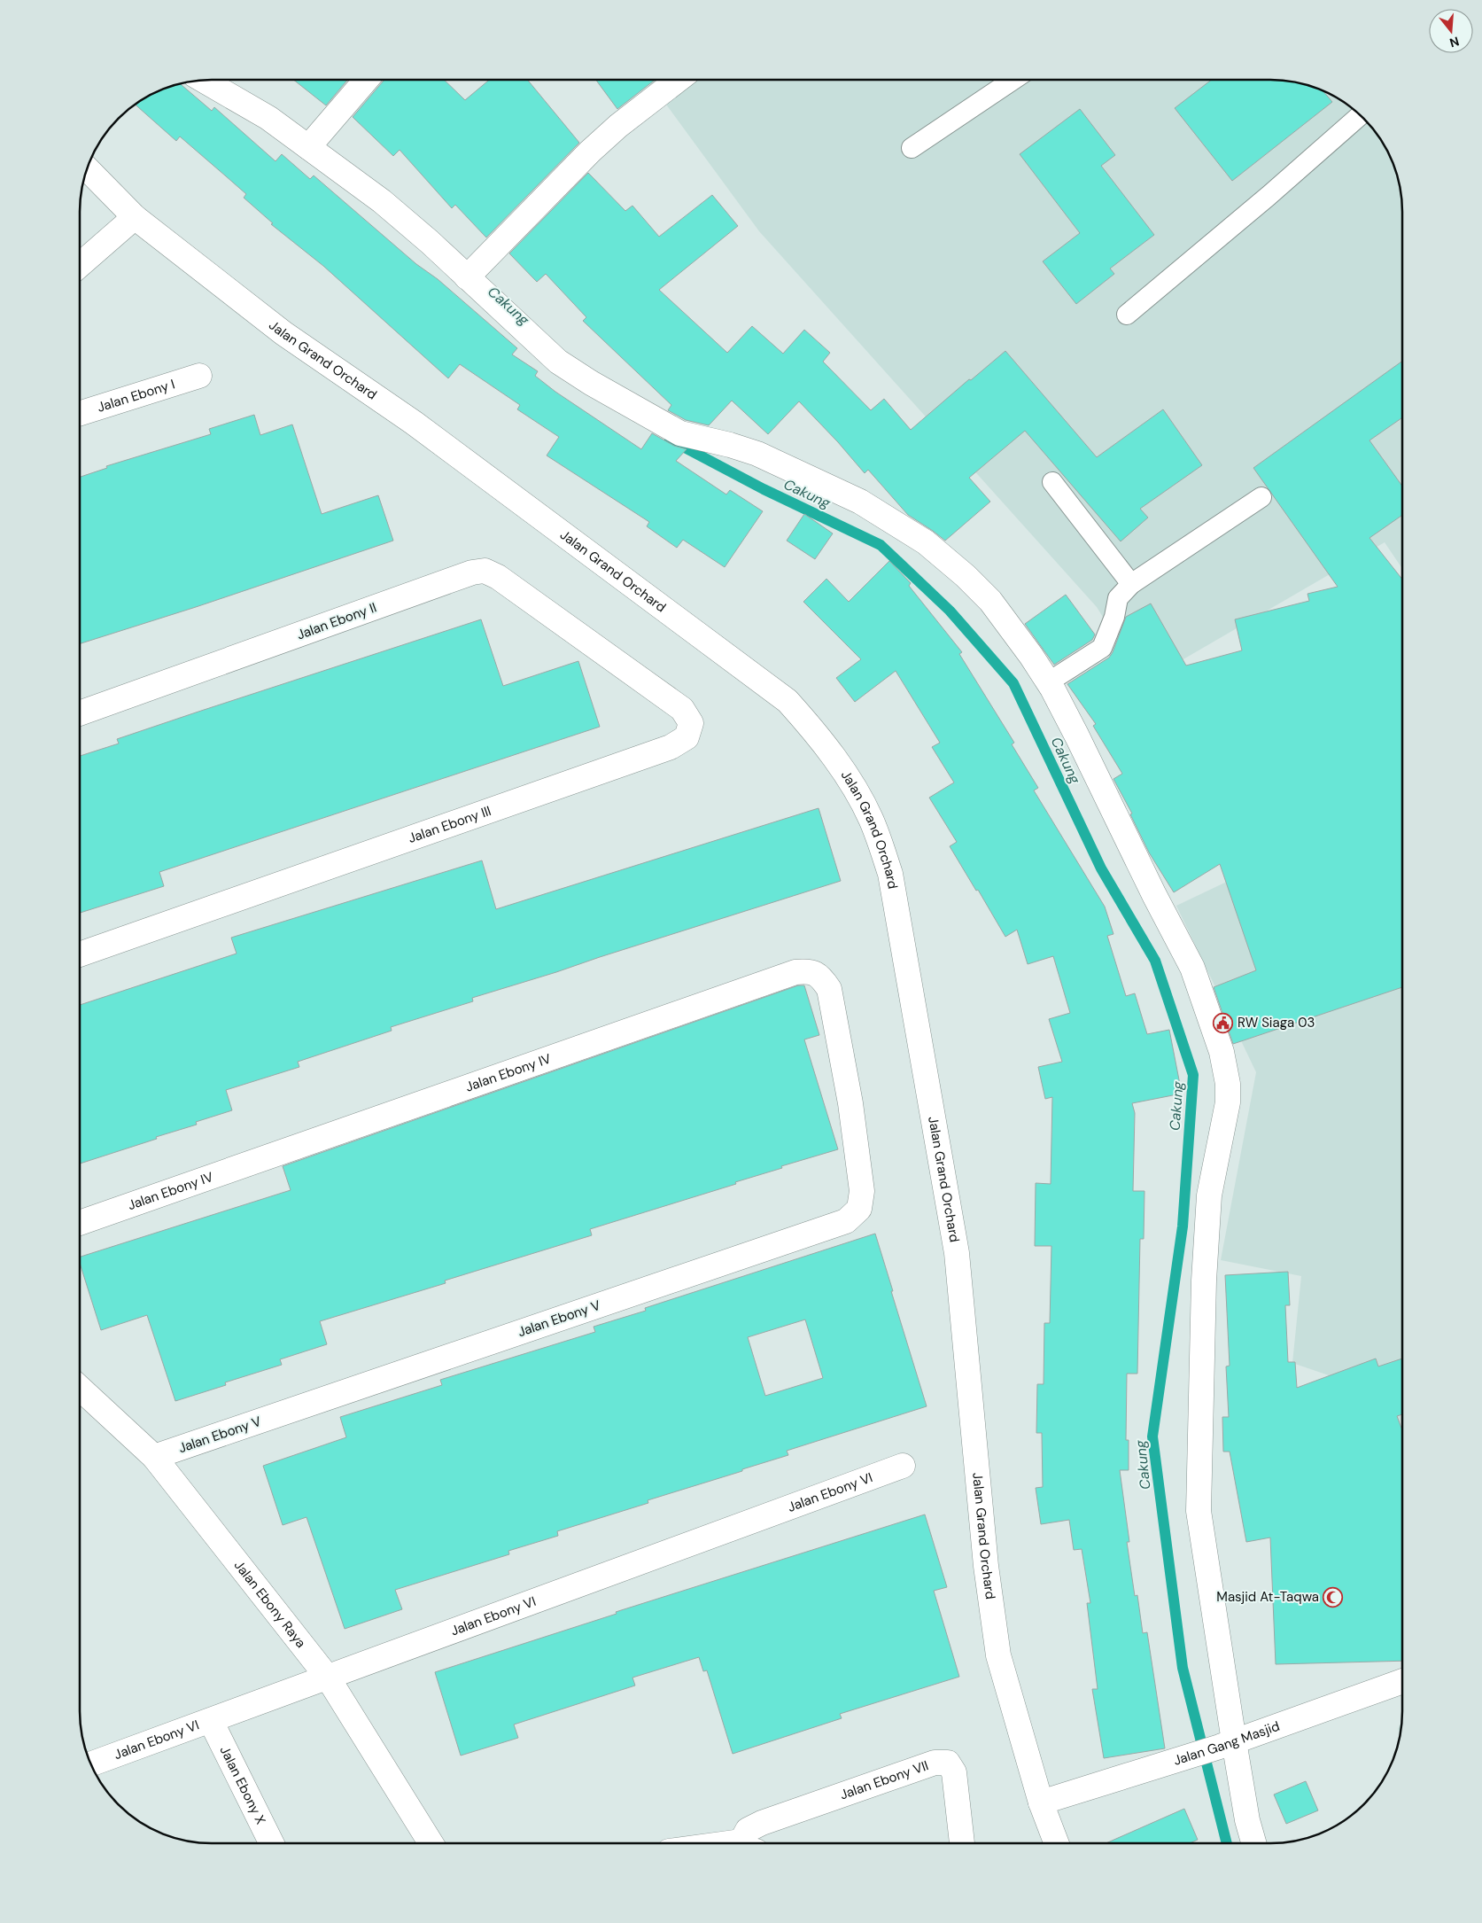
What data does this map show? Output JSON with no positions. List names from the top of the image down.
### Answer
{
  "streets": {
    "street": [
      "Jalan Grand Orchard",
      "Jalan Ebony I",
      "Jalan Ebony II",
      "Jalan Ebony III",
      "Jalan Ebony IV",
      "Jalan Ebony V",
      "Jalan Ebony VI",
      "Jalan Ebony Raya",
      "Jalan Gang Masjid",
      "Jalan Ebony VII",
      "Jalan Ebony X"
    ]
  },
  "crossings": [
    ["Jalan Grand Orchard", "Jalan Gang Masjid"],
    ["Jalan Ebony II", "Jalan Ebony III"],
    ["Jalan Ebony IV", "Jalan Ebony V"],
    ["Jalan Ebony V", "Jalan Ebony Raya"],
    ["Jalan Ebony VI", "Jalan Ebony Raya"],
    ["Jalan Ebony VI", "Jalan Ebony X"]
  ],
  "water": ["Cakung"],
  "places": {
    "public building": ["RW Siaga 03"],
    "mosque": ["Masjid At-Taqwa"]
  },
  "north": "bottom"
}
